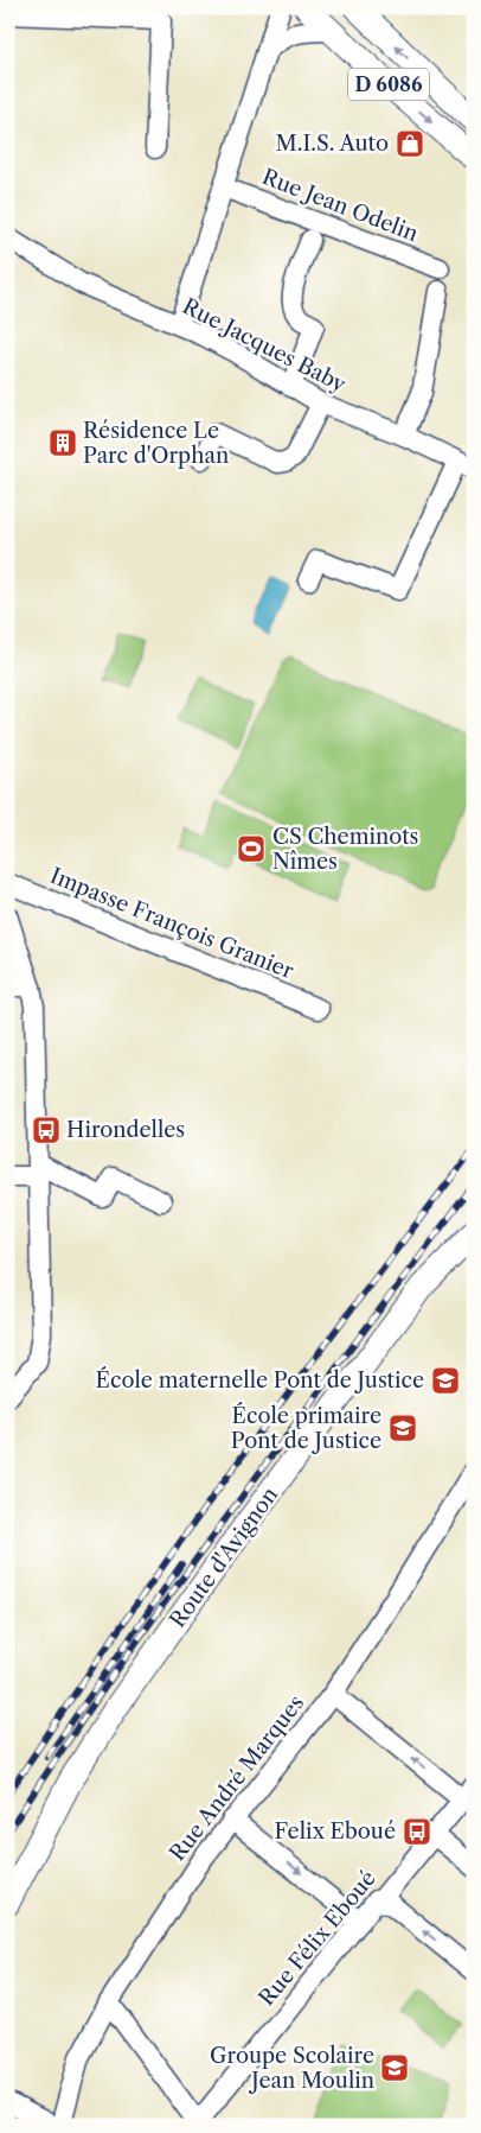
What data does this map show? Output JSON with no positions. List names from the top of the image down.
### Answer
{
  "streets": {
    "main road": ["D 6086", "Route d'Avignon"],
    "street": [
      "Rue Jean Odelin",
      "Rue Jacques Baby",
      "Impasse François Granier",
      "Rue André Marques",
      "Rue Félix Eboué"
    ]
  },
  "places": {
    "shop": ["M.I.S. Auto"],
    "building": ["Résidence Le Parc d'Orphan"],
    "sports": ["CS Cheminots Nîmes"],
    "bus stop": ["Hirondelles", "Felix Eboué"],
    "school or university": ["École maternelle Pont de Justice", "École primaire Pont de Justice", "Groupe Scolaire Jean Moulin"]
  }
}
